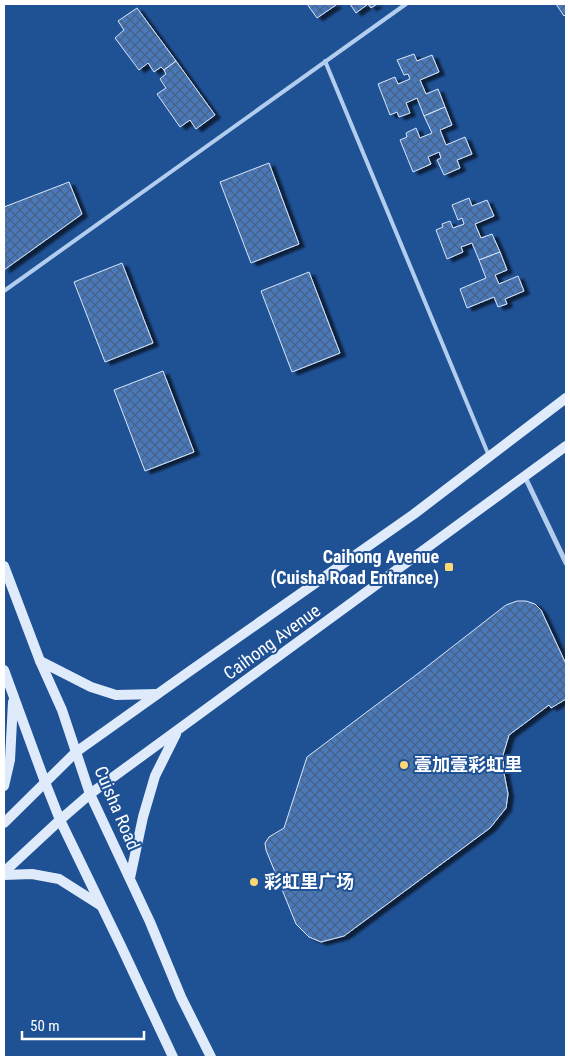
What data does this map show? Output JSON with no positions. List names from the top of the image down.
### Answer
{
  "streets": {
    "main road": ["Caihong Avenue", "Cuisha Road"]
  },
  "crossings": [
    ["Caihong Avenue", "Cuisha Road"]
  ],
  "places": {
    "transit": ["Caihong Avenue (Cuisha Road Entrance)"],
    "other": ["壹加壹彩虹里", "彩虹里广场"]
  },
  "scale_bar": "50 m"
}
